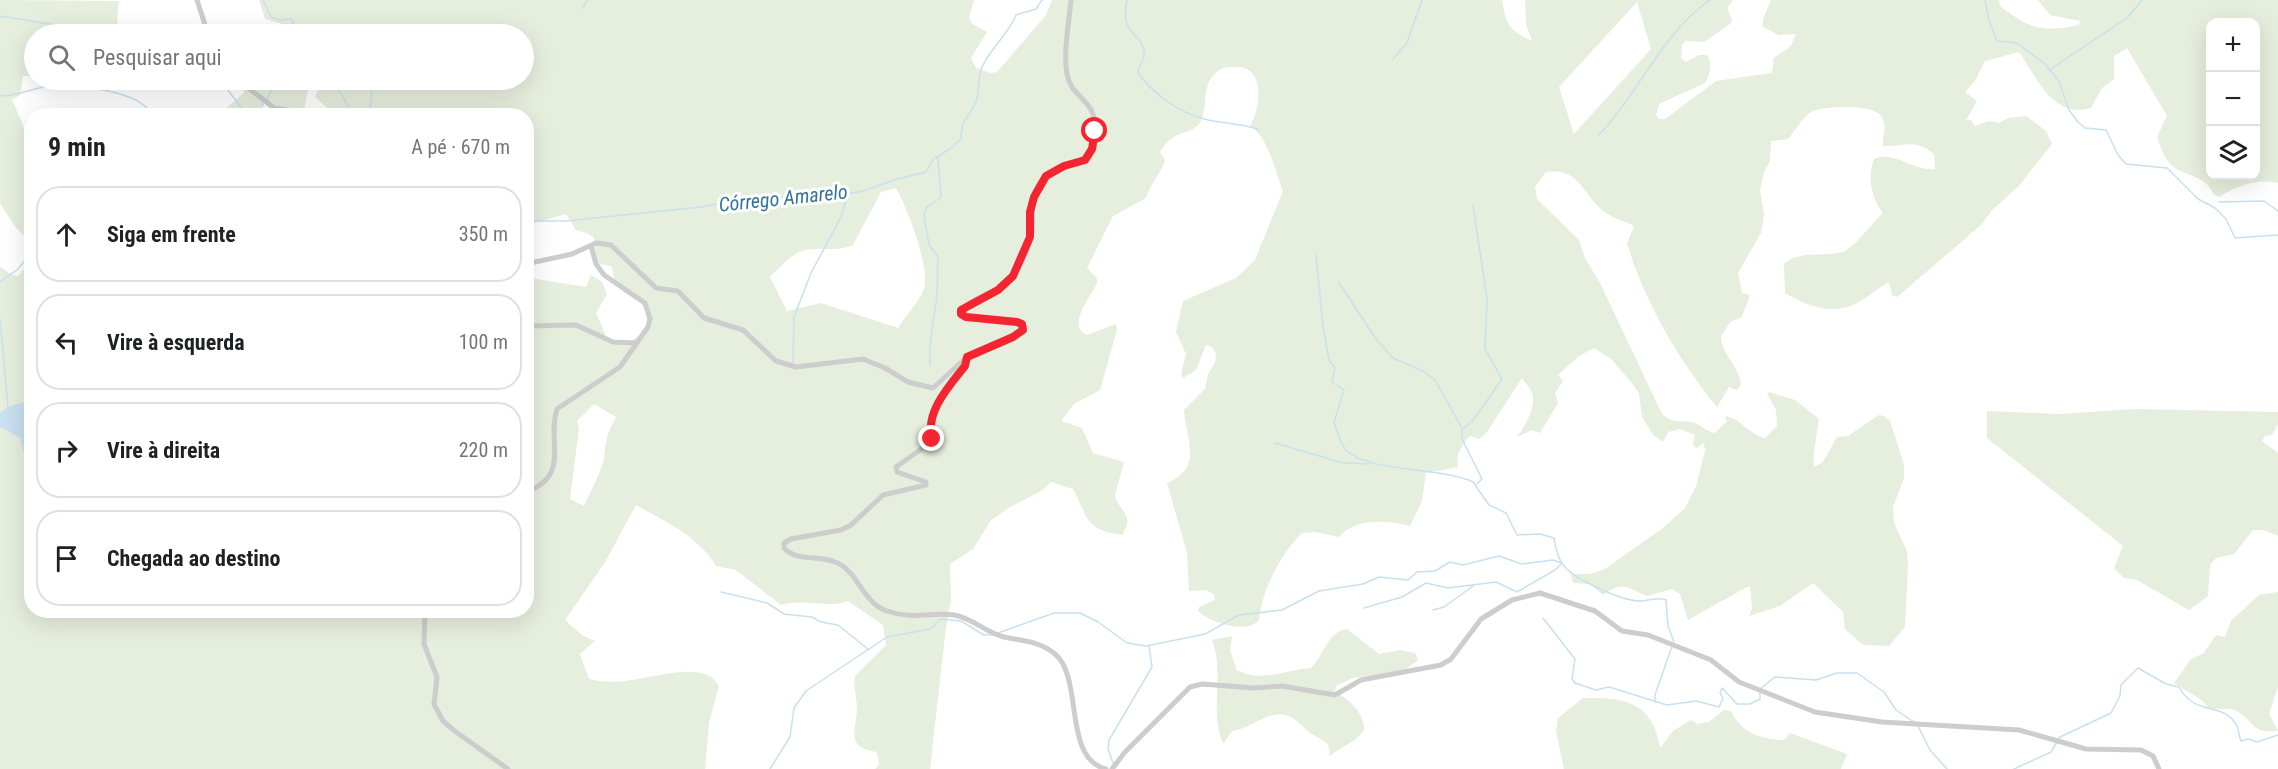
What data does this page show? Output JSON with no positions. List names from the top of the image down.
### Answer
{
  "water": ["Córrego Amarelo"],
  "page": {
    "map_buttons": ["+", "−"],
    "search": "Pesquisar aqui",
    "heading": ["9 min", "A pé · 670 m"],
    "list": [
      ["Siga em frente", "350 m"],
      ["Vire à esquerda", "100 m"],
      ["Vire à direita", "220 m"],
      "Chegada ao destino"
    ]
  }
}
